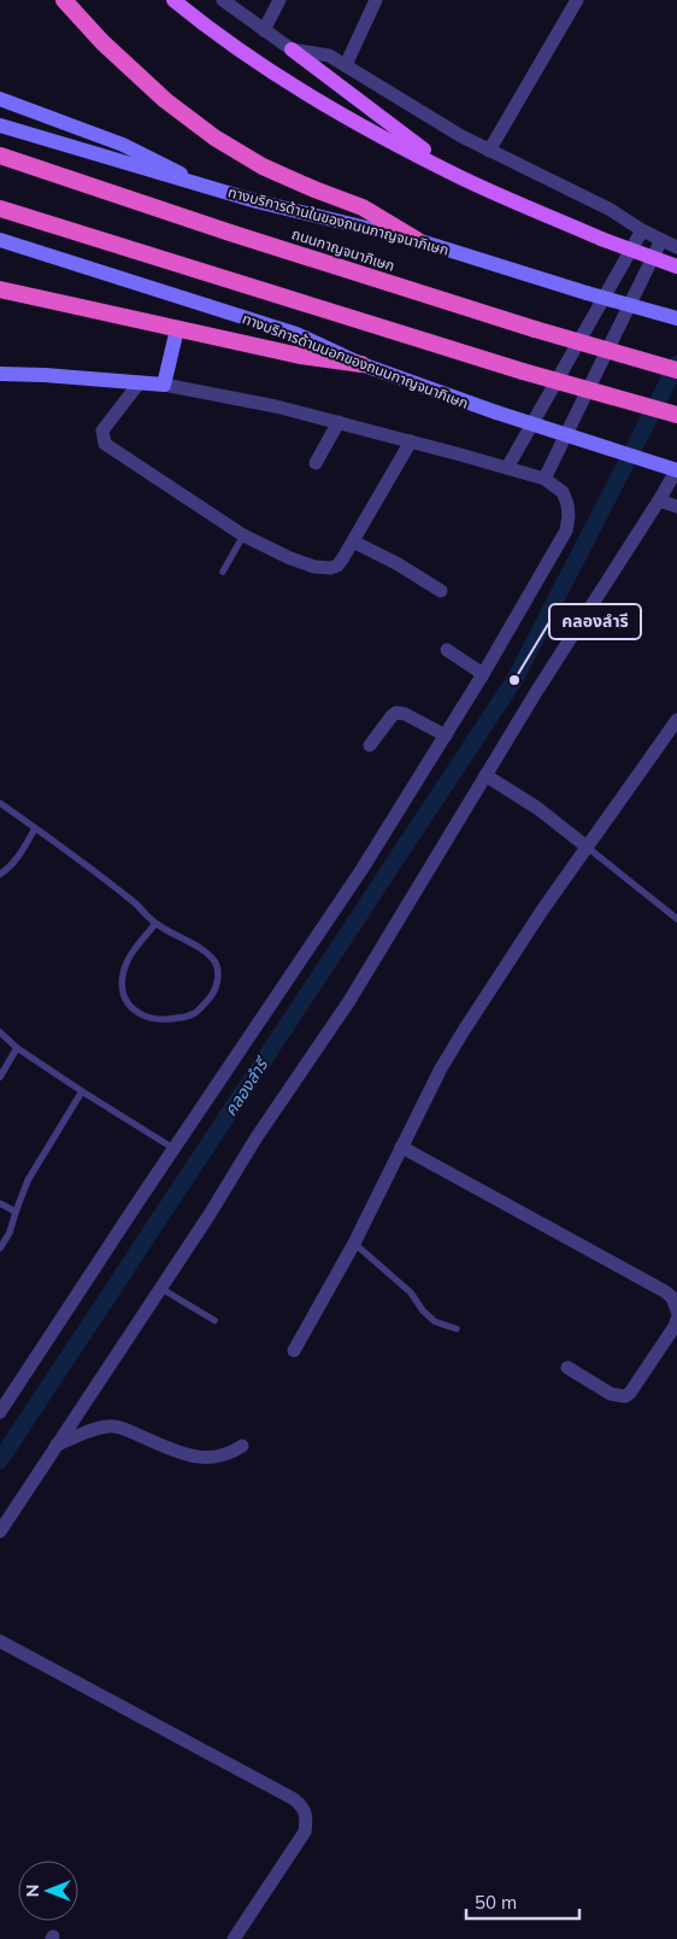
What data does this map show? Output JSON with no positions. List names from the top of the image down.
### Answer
{
  "streets": {
    "highway": ["ถนนกาญจนาภิเษก"],
    "main road": ["ทางบริการด้านในของถนนกาญจนาภิเษก", "ทางบริการด้านนอกของถนนกาญจนาภิเษก"]
  },
  "water": ["คลองลำรี"],
  "places": ["คลองลำรี"],
  "scale_bar": "50 m",
  "north": "left"
}
